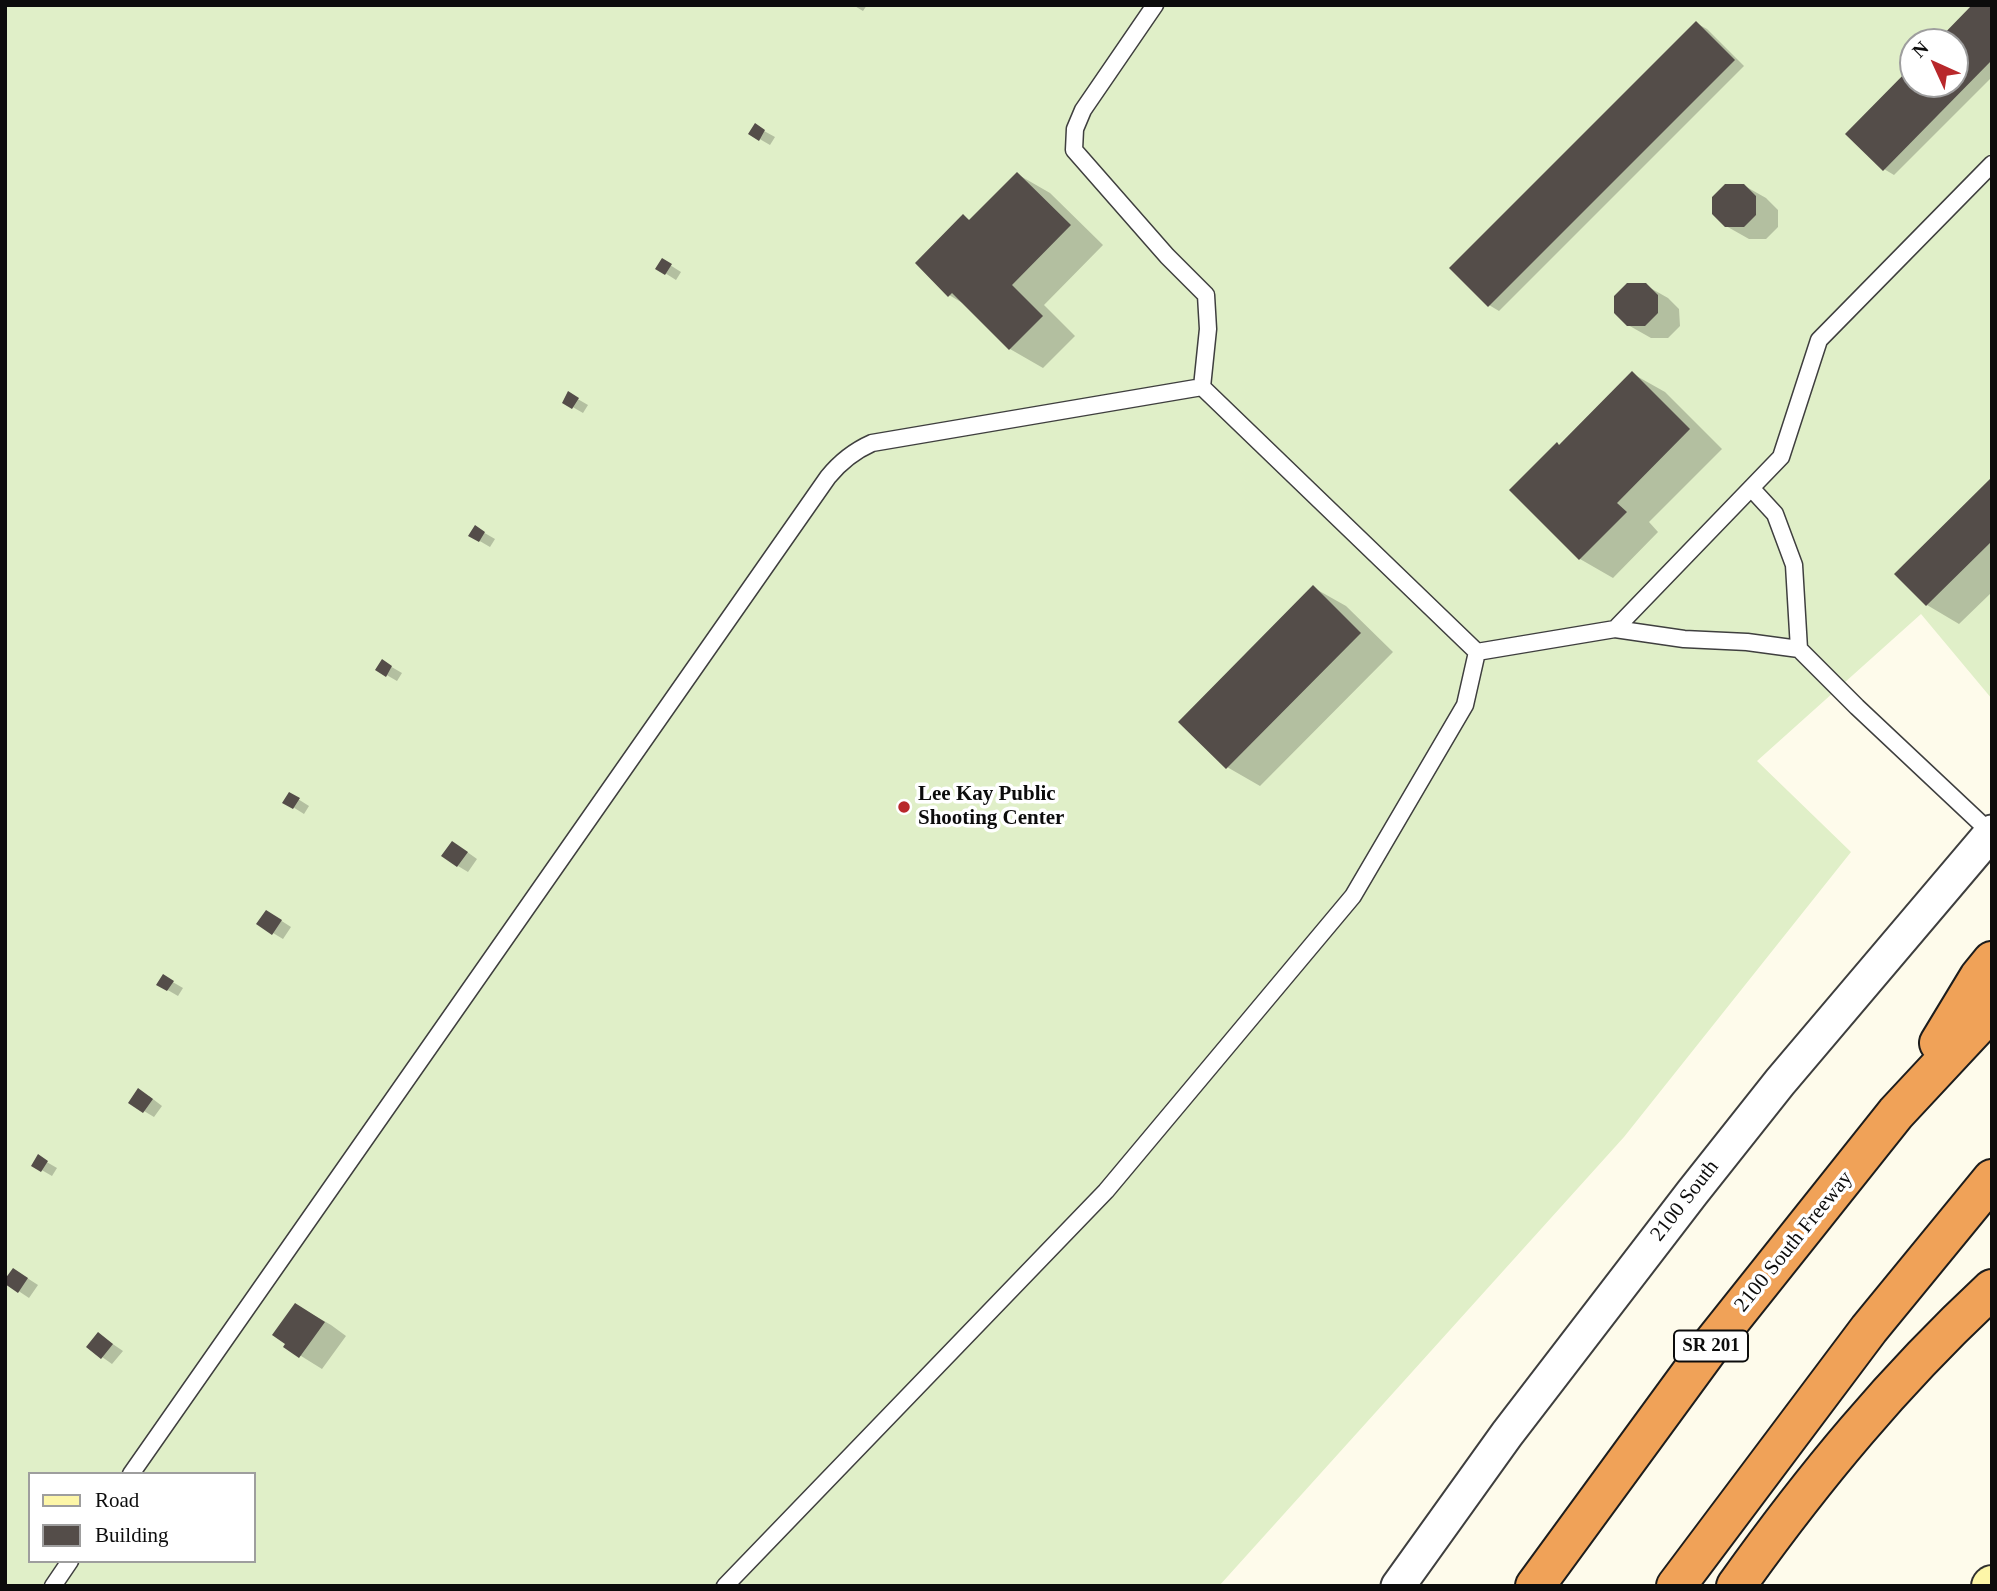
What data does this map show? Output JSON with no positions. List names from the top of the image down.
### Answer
{
  "streets": {
    "highway": ["2100 South Freeway", "SR 201"],
    "street": ["2100 South"]
  },
  "places": ["Lee Kay Public Shooting Center"],
  "legend": ["Road", "Building"],
  "north": "top left"
}
